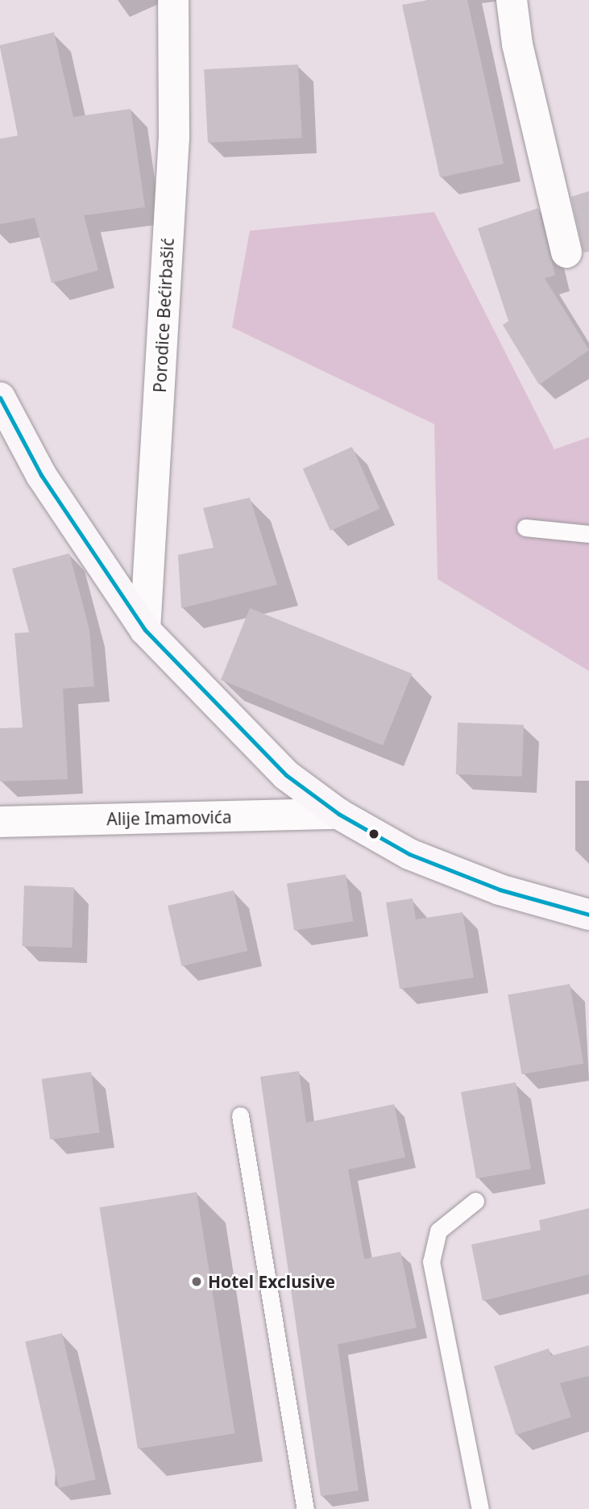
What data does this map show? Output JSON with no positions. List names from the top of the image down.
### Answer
{
  "streets": {
    "street": ["Porodice Bećirbašić", "Alije Imamovića"]
  },
  "places": ["Hotel Exclusive"]
}
